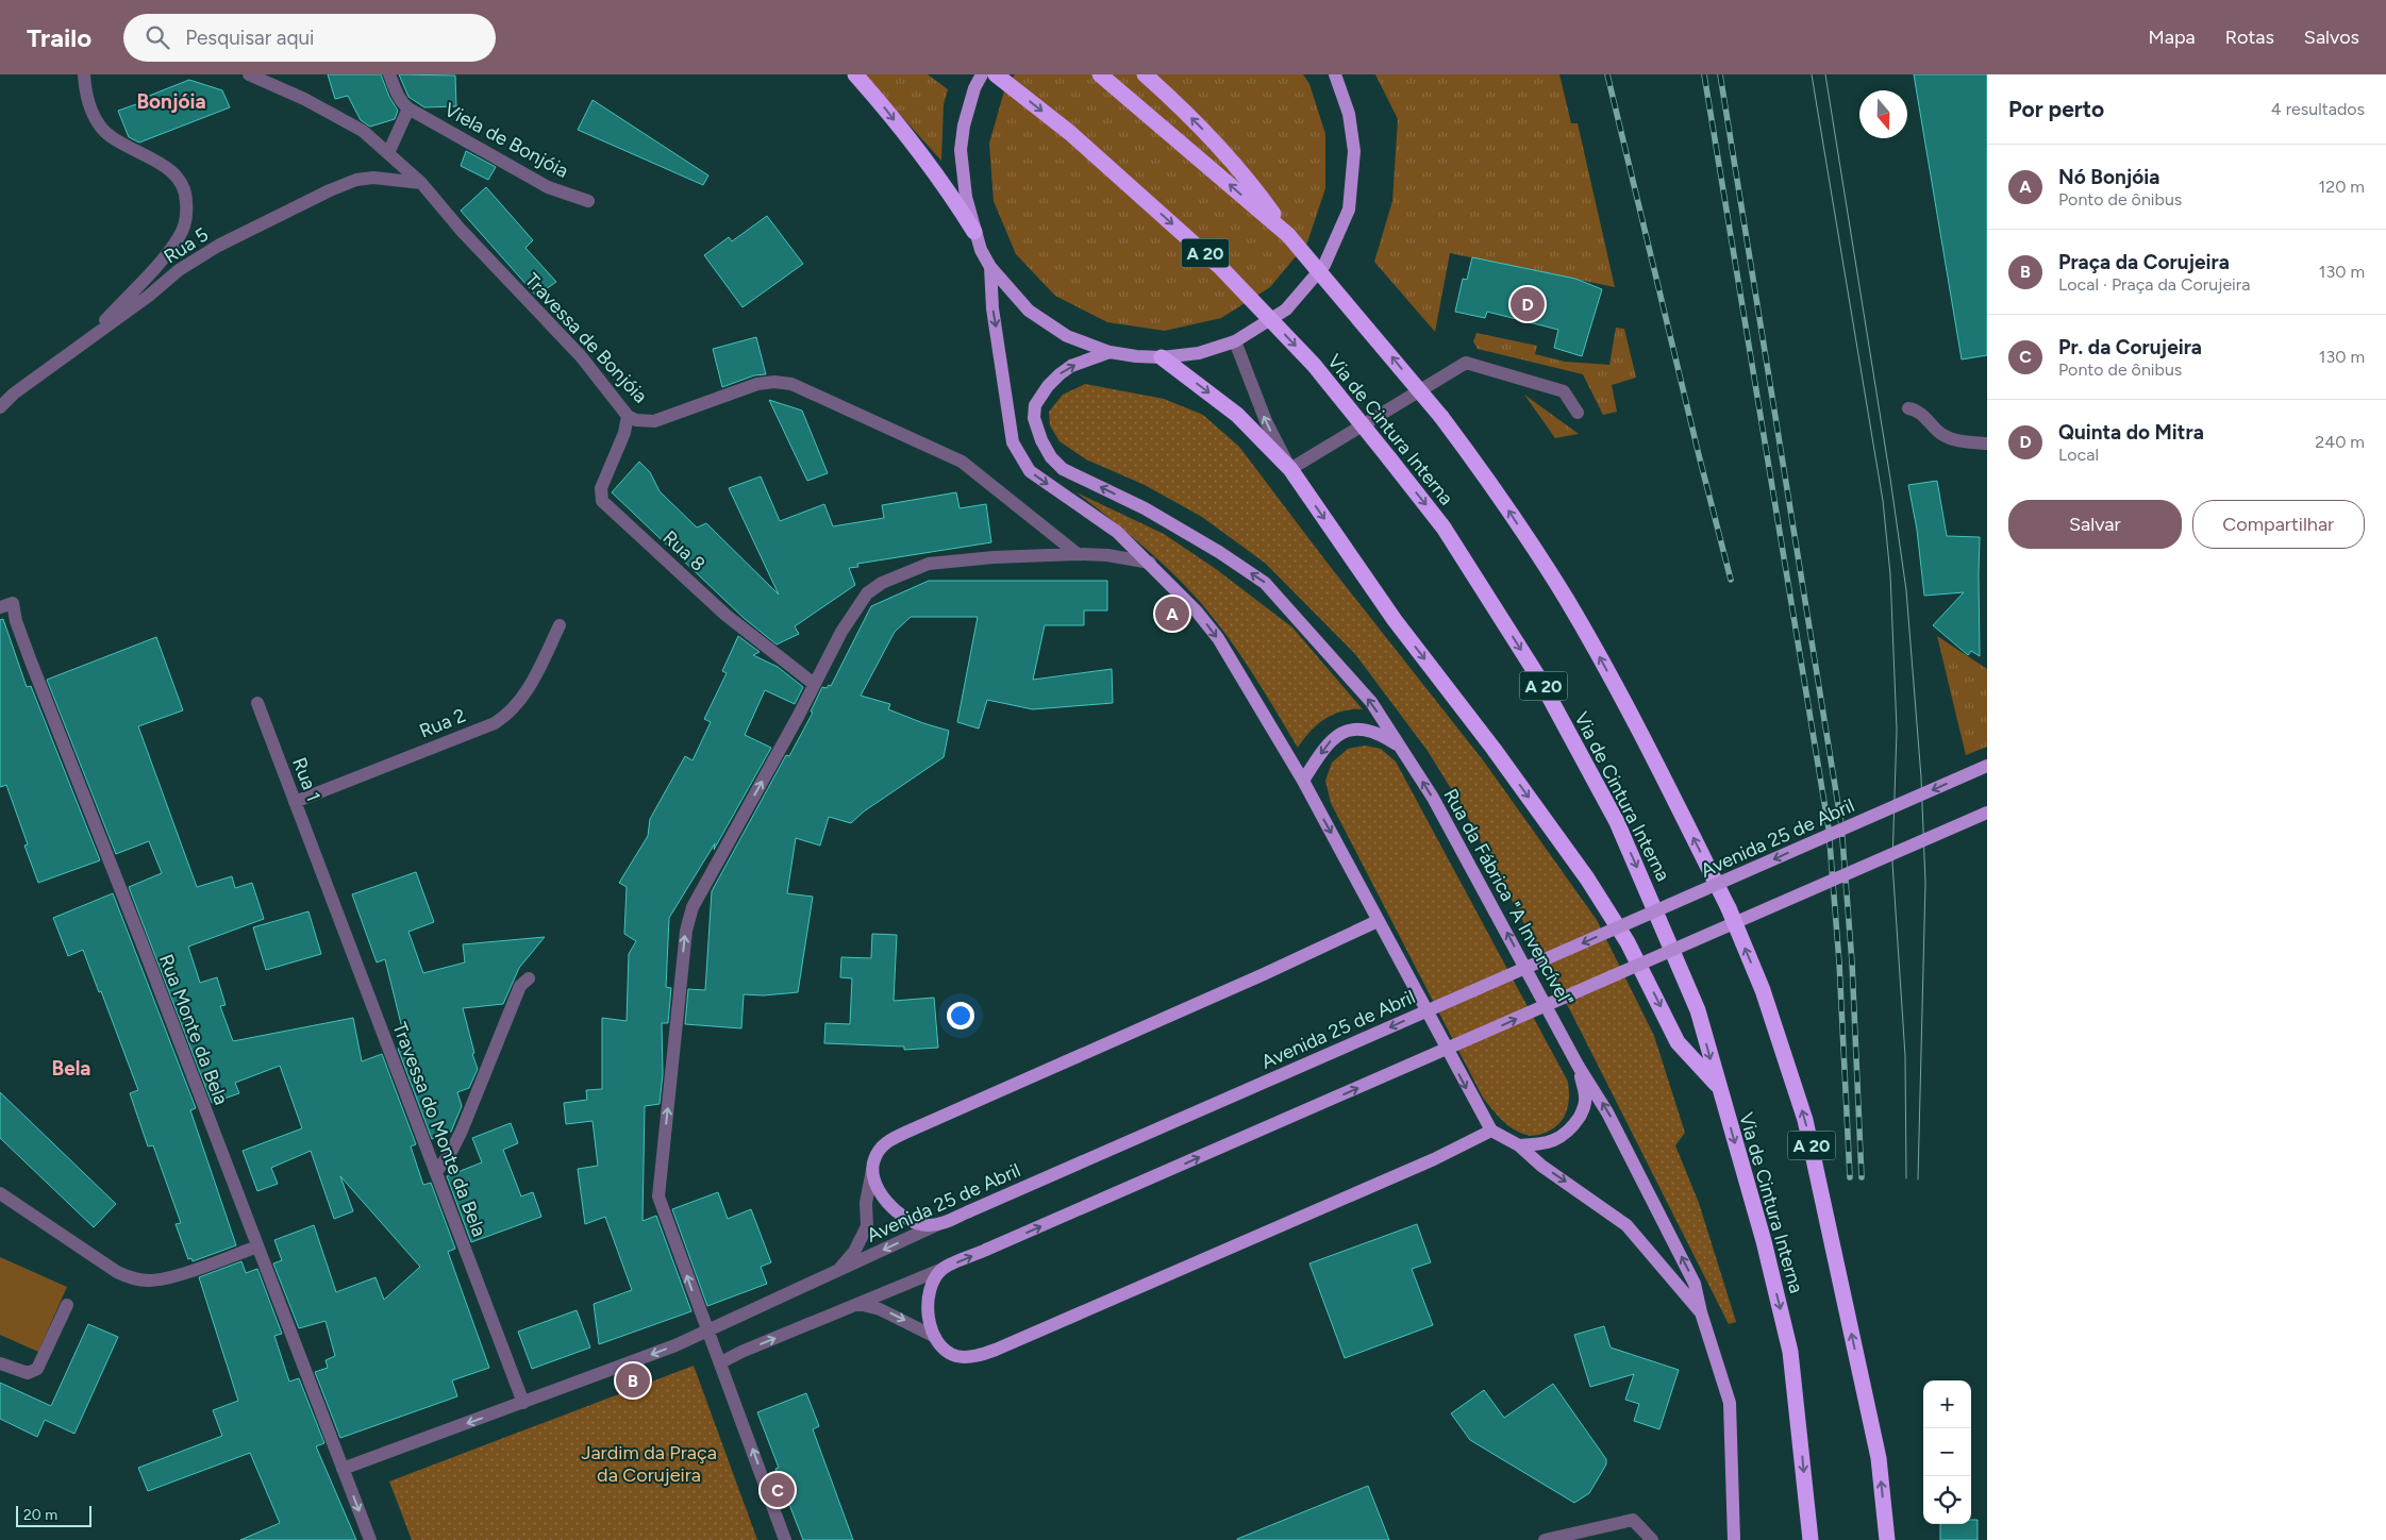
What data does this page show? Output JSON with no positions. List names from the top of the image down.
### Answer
{
  "streets": {
    "highway": ["A 20", "Via de Cintura Interna"],
    "main road": ["Avenida 25 de Abril", "Rua da Fábrica \"A Invencível\""],
    "street": [
      "Viela de Bonjóia",
      "Rua 5",
      "Travessa de Bonjóia",
      "Rua 8",
      "Rua 2",
      "Rua 1",
      "Rua Monte da Bela",
      "Travessa do Monte da Bela"
    ]
  },
  "crossings": [
    ["Rua 5", "Travessa de Bonjóia"],
    ["Travessa de Bonjóia", "Rua 8"],
    ["Rua 2", "Rua 1"],
    ["Rua 1", "Travessa do Monte da Bela"],
    ["Avenida 25 de Abril", "Rua Monte da Bela"],
    ["Avenida 25 de Abril", "Travessa do Monte da Bela"]
  ],
  "one_way": ["Avenida 25 de Abril"],
  "districts": ["Bonjóia", "Bela"],
  "parks": ["Jardim da Praça da Corujeira"],
  "scale_bar": "20 m",
  "north": "bottom",
  "page": {
    "header": "Trailo",
    "search": "Pesquisar aqui",
    "nav": ["Mapa", "Rotas", "Salvos"],
    "heading": ["Por perto", "4 resultados"],
    "list": [
      {
        "mark": "A",
        "name": "Nó Bonjóia",
        "note": "Ponto de ônibus",
        "value": "120 m"
      },
      {
        "mark": "B",
        "name": "Praça da Corujeira",
        "note": "Local · Praça da Corujeira",
        "value": "130 m"
      },
      {
        "mark": "C",
        "name": "Pr. da Corujeira",
        "note": "Ponto de ônibus",
        "value": "130 m"
      },
      {
        "mark": "D",
        "name": "Quinta do Mitra",
        "note": "Local",
        "value": "240 m"
      }
    ],
    "pins": [
      "D",
      "A",
      "B",
      "C"
    ],
    "buttons": ["Salvar", "Compartilhar"],
    "map_buttons": ["+", "−"],
    "scale": "20 m"
  }
}
